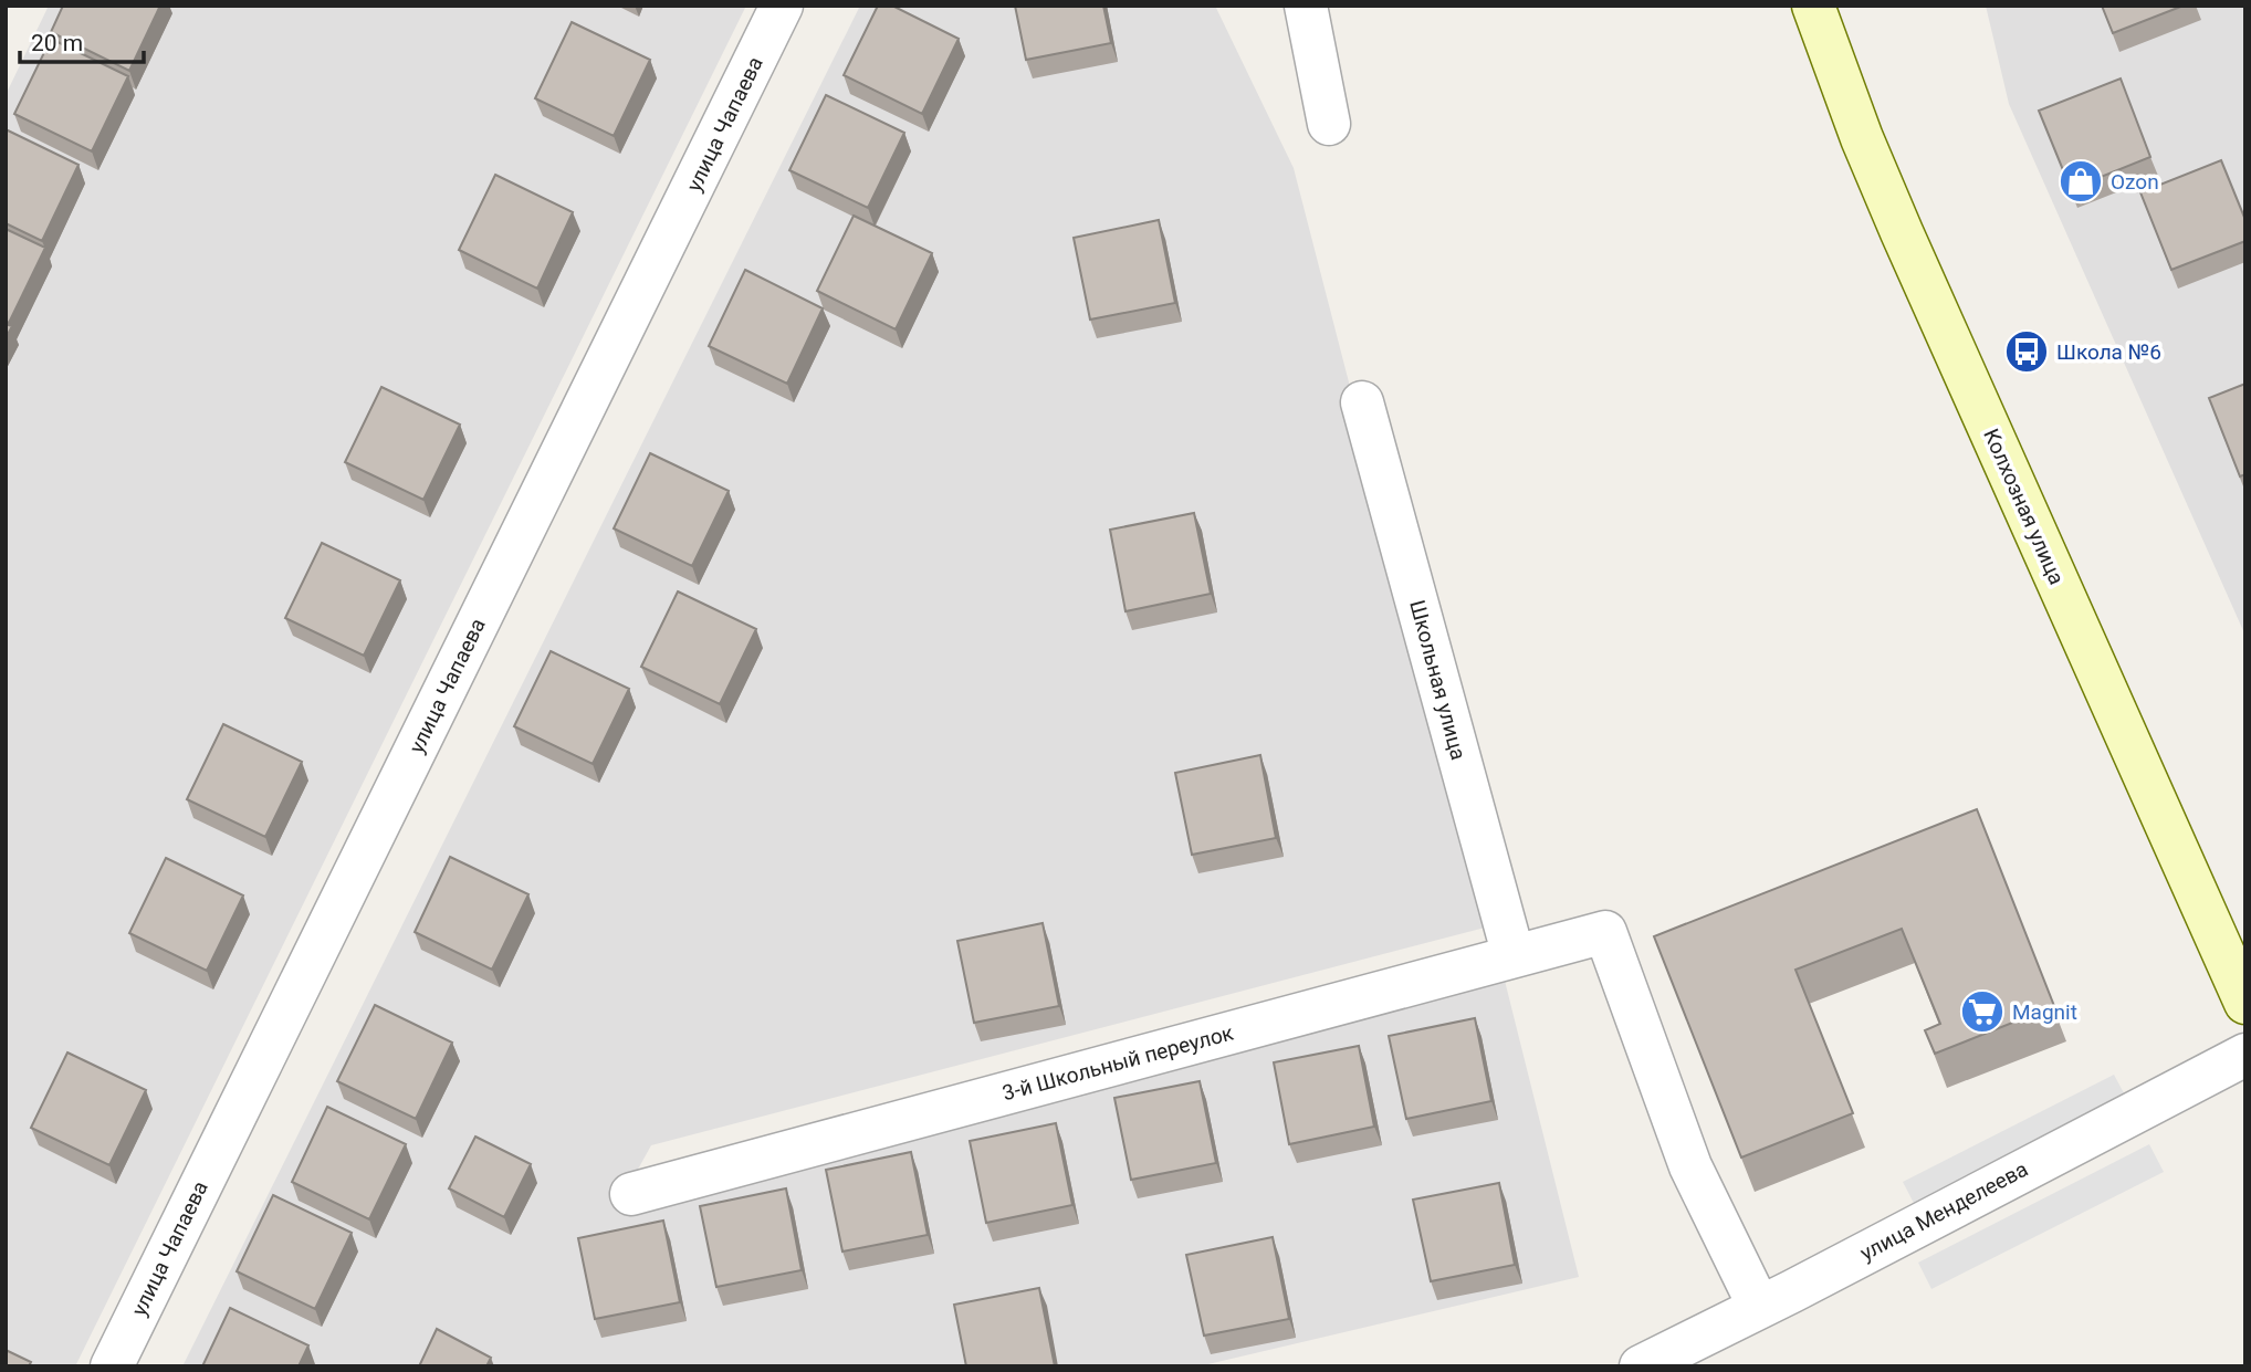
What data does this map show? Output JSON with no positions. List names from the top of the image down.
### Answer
{
  "streets": {
    "main road": ["Колхозная улица"],
    "street": [
      "улица Чапаева",
      "Школьная улица",
      "3-й Школьный переулок",
      "улица Менделеева"
    ]
  },
  "crossings": [
    ["Школьная улица", "3-й Школьный переулок"],
    ["3-й Школьный переулок", "улица Менделеева"]
  ],
  "places": {
    "shop": ["Ozon"],
    "bus stop": ["Школа №6"],
    "supermarket": ["Magnit"]
  },
  "scale_bar": "20 m"
}
